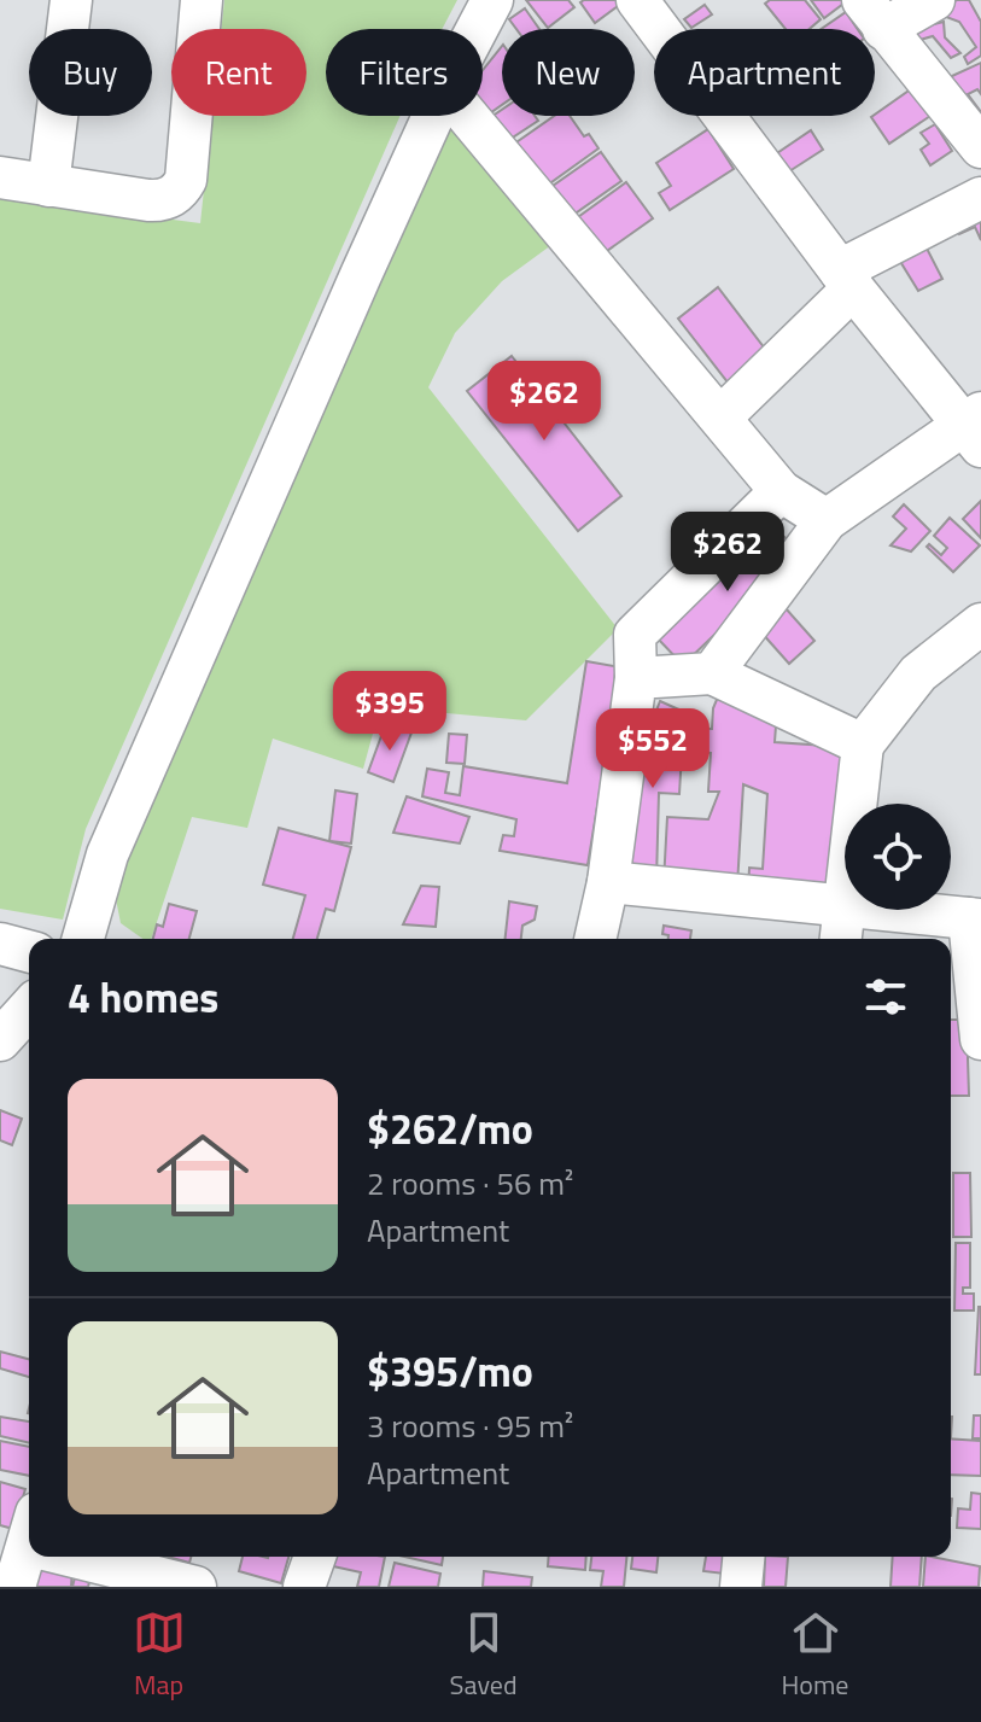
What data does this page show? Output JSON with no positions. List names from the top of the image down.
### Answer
{
  "page": {
    "chip": [
      "Buy",
      "Rent",
      "Filters",
      "New",
      "Apartment"
    ],
    "price": [
      "$262",
      "$262",
      "$395",
      "$552"
    ],
    "heading": "4 homes",
    "list": [
      {
        "name": "$262/mo",
        "note": "2 rooms · 56 m² · Apartment"
      },
      {
        "name": "$395/mo",
        "note": "3 rooms · 95 m² · Apartment"
      }
    ],
    "tabs": ["Map", "Saved", "Home"]
  }
}
